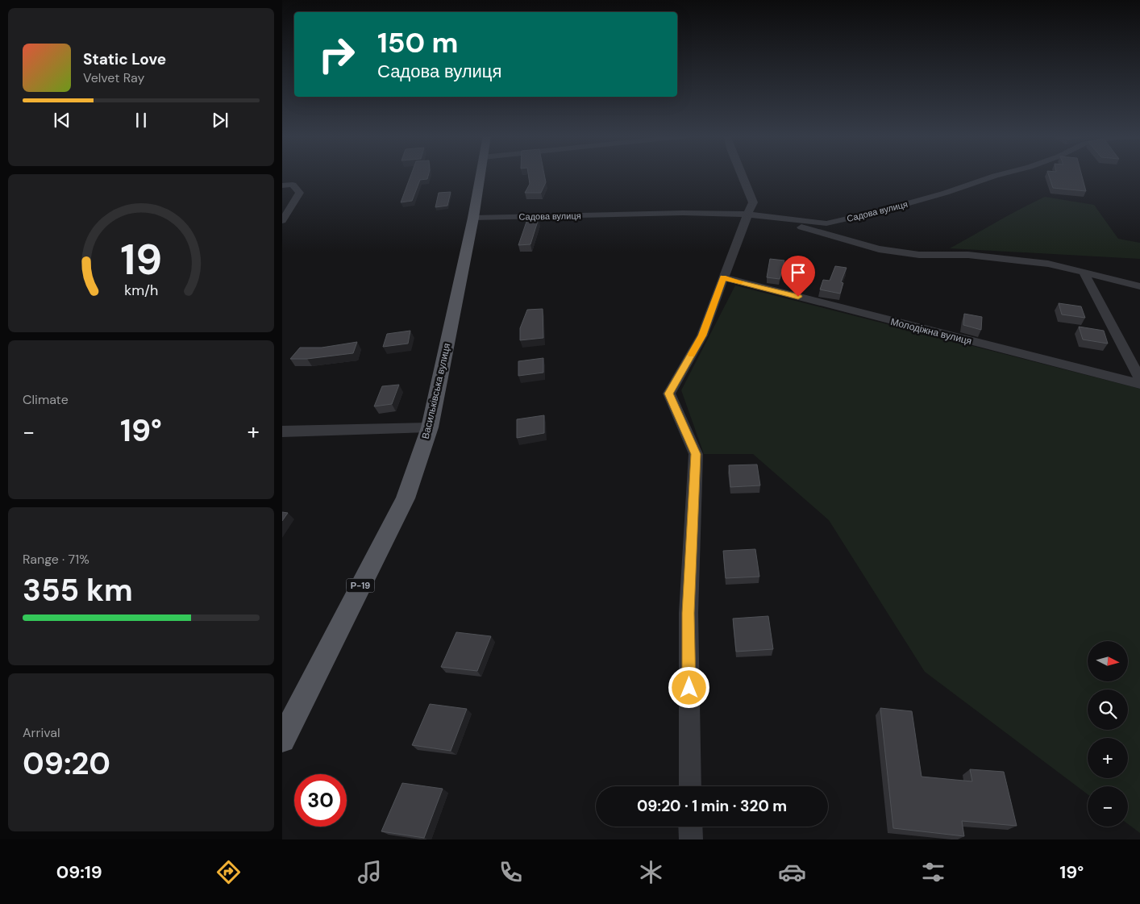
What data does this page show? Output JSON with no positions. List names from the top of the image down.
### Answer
{
  "streets": {
    "main road": ["Васильківська вулиця", "Р-19"],
    "street": ["Садова вулиця", "Молодіжна вулиця"]
  },
  "crossings": [
    ["Садова вулиця", "Васильківська вулиця"]
  ],
  "north": "right",
  "page": {
    "turn": ["150 m", "Садова вулиця"],
    "song": ["Static Love", "Velvet Ray"],
    "tile": [
      "Climate",
      ["Range · 71%", "355 km"],
      ["Arrival", "09:20"]
    ],
    "heat": ["−", "19°", "+"],
    "map_buttons": ["+", "−"],
    "limit": "30",
    "trip": "09:20 · 1 min · 320 m",
    "tabs": ["09:19", "19°"],
    "gauge": ["19", "km/h"]
  }
}
